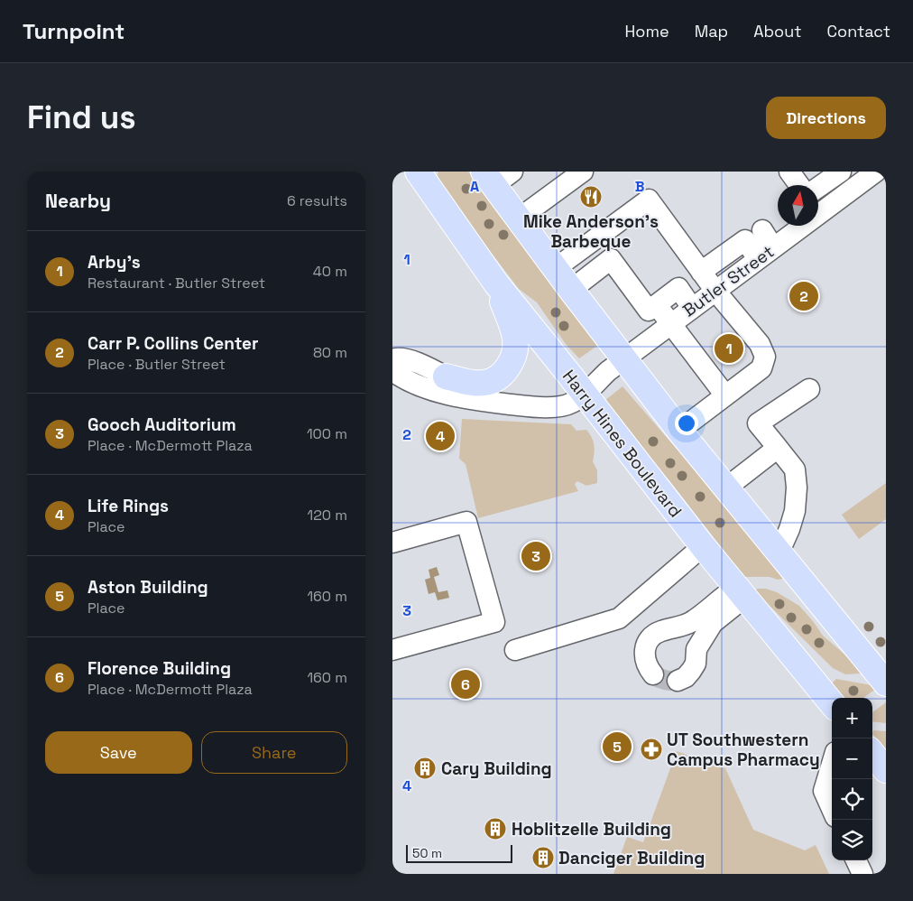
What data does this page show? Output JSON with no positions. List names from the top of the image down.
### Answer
{
  "streets": {
    "main road": ["Harry Hines Boulevard"],
    "street": ["Butler Street"]
  },
  "crossings": [
    ["Butler Street", "Harry Hines Boulevard"]
  ],
  "places": {
    "restaurant": ["Mike Anderson's Barbeque"],
    "pharmacy": ["UT Southwestern Campus Pharmacy"],
    "building": ["Cary Building", "Hoblitzelle Building", "Danciger Building"]
  },
  "scale_bar": "50 m",
  "north": "top",
  "page": {
    "header": "Turnpoint",
    "nav": [
      "Home",
      "Map",
      "About",
      "Contact"
    ],
    "buttons": [
      "Directions",
      ["Save", "Share"]
    ],
    "title": "Find us",
    "heading": ["Nearby", "6 results"],
    "list": [
      {
        "mark": "1",
        "name": "Arby's",
        "note": "Restaurant · Butler Street",
        "value": "40 m"
      },
      {
        "mark": "2",
        "name": "Carr P. Collins Center",
        "note": "Place · Butler Street",
        "value": "80 m"
      },
      {
        "mark": "3",
        "name": "Gooch Auditorium",
        "note": "Place · McDermott Plaza",
        "value": "100 m"
      },
      {
        "mark": "4",
        "name": "Life Rings",
        "note": "Place",
        "value": "120 m"
      },
      {
        "mark": "5",
        "name": "Aston Building",
        "note": "Place",
        "value": "160 m"
      },
      {
        "mark": "6",
        "name": "Florence Building",
        "note": "Place · McDermott Plaza",
        "value": "160 m"
      }
    ],
    "pins": [
      "2",
      "1",
      "4",
      "3",
      "6",
      "5"
    ],
    "map_buttons": ["+", "−"],
    "scale": "50 m"
  },
  "grid": {
    "columns": ["A", "B"],
    "rows": [
      "1",
      "2",
      "3",
      "4"
    ]
  }
}
